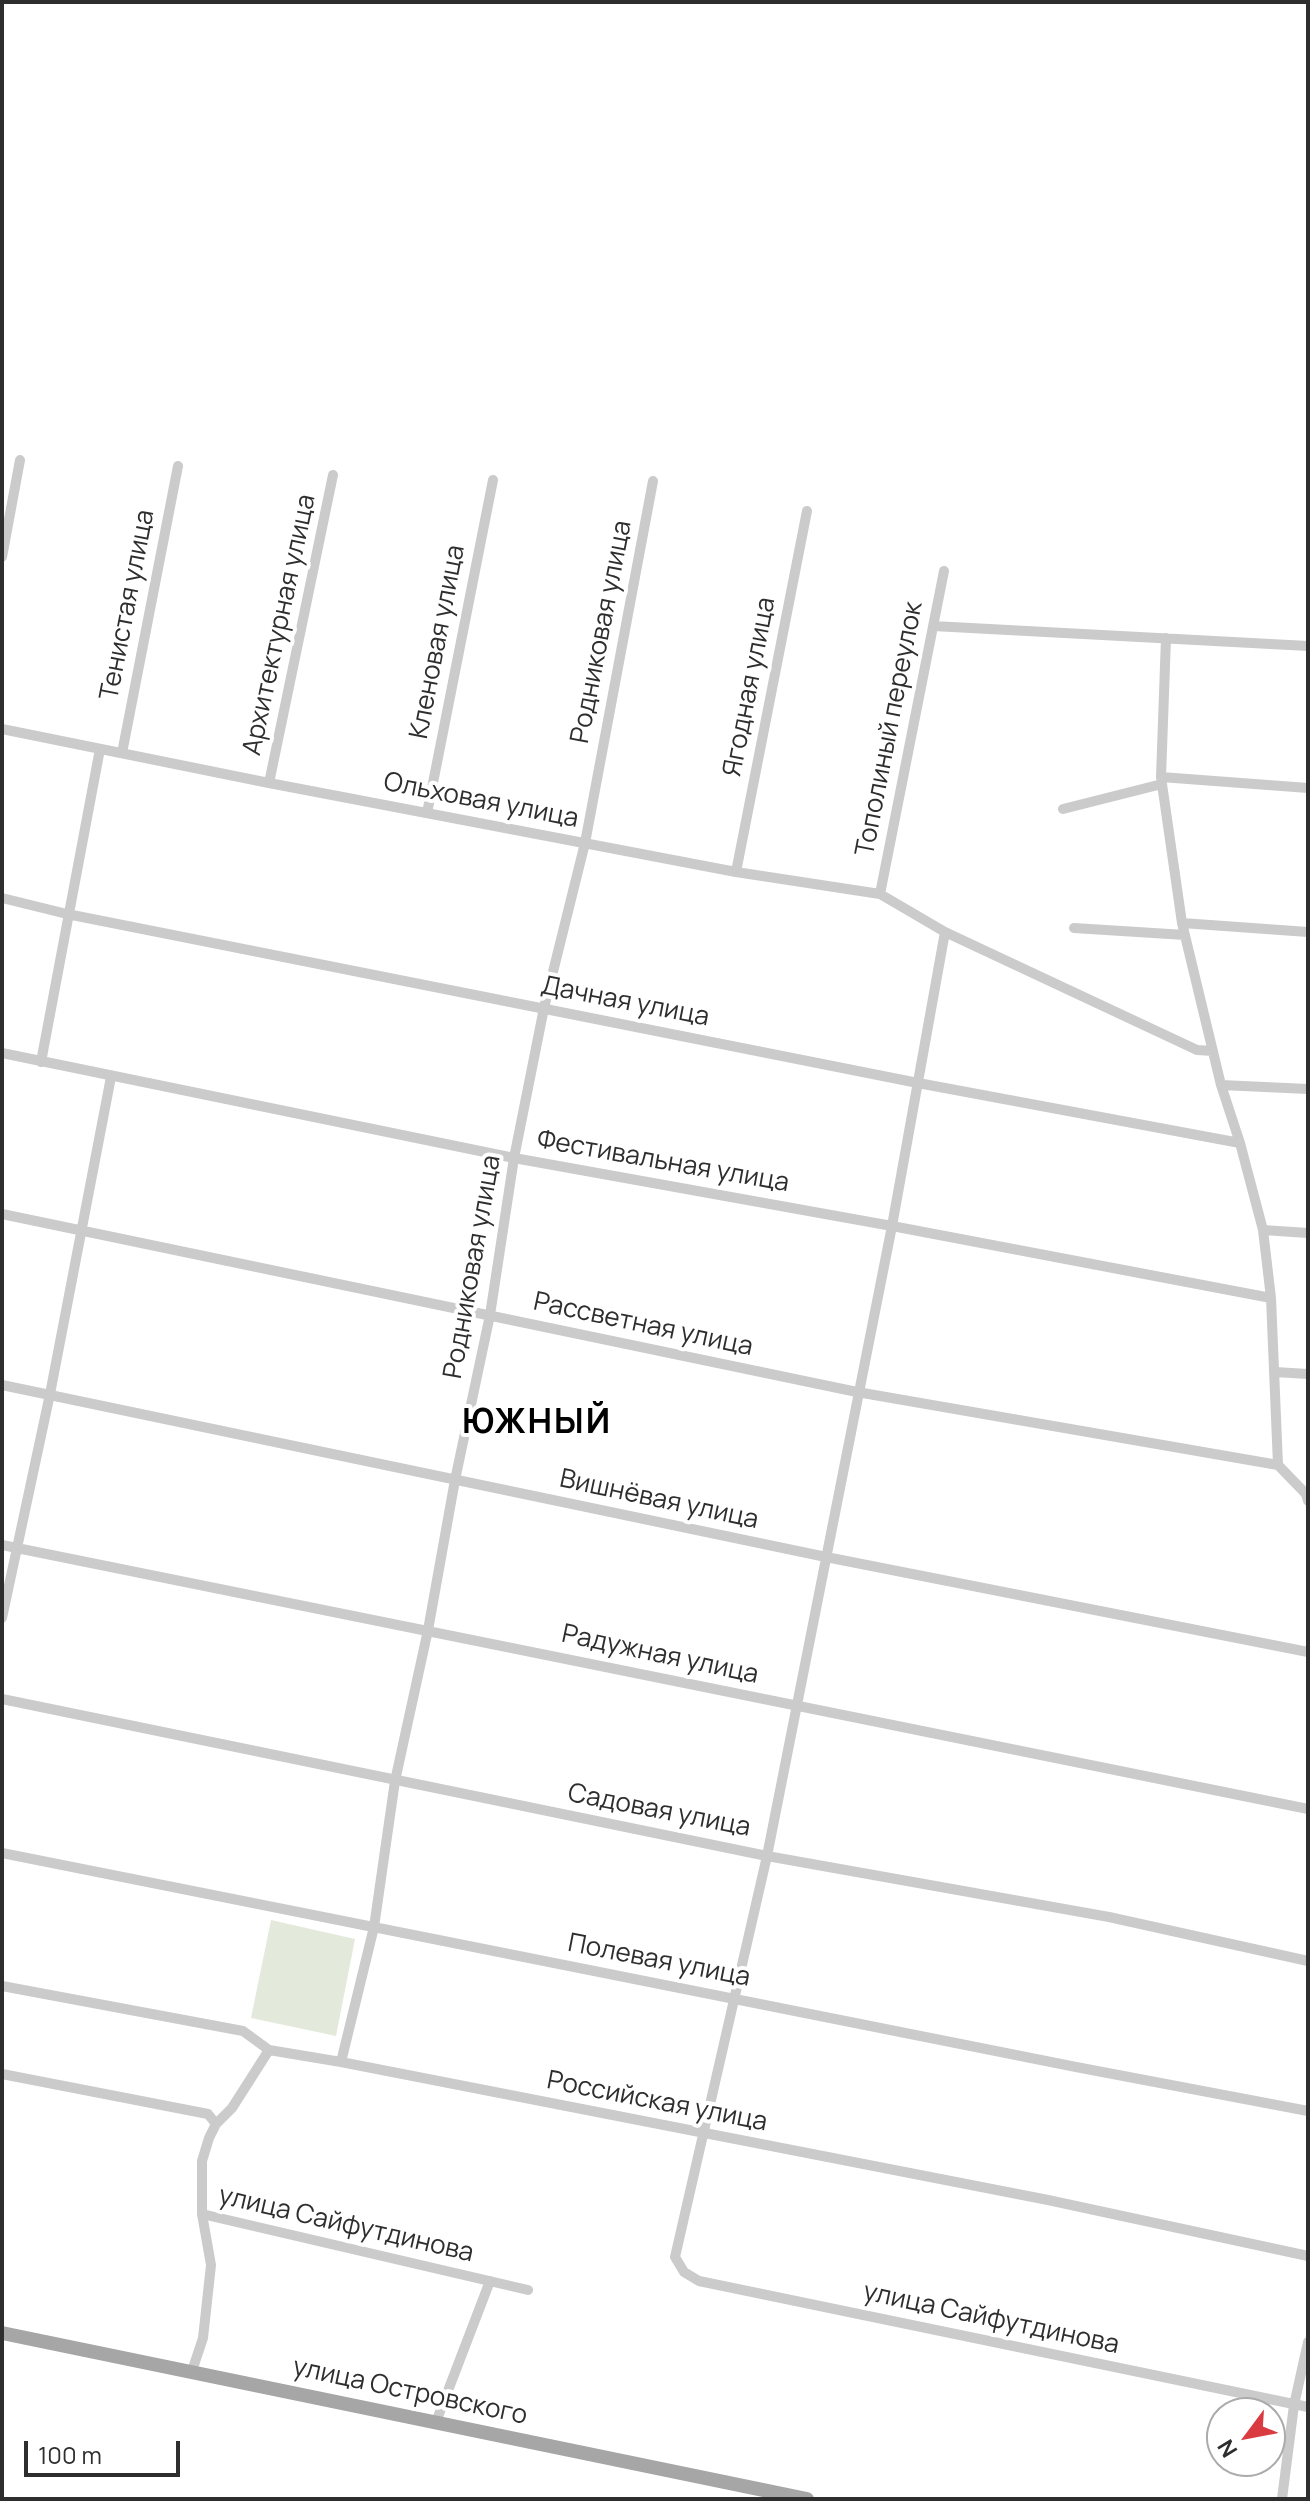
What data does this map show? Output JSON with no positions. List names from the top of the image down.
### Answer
{
  "streets": {
    "main road": ["улица Островского"],
    "street": [
      "Тенистая улица",
      "Архитектурная улица",
      "Родниковая улица",
      "Кленовая улица",
      "Ягодная улица",
      "Тополиный переулок",
      "Ольховая улица",
      "Дачная улица",
      "Фестивальная улица",
      "Рассветная улица",
      "Вишнёвая улица",
      "Радужная улица",
      "Садовая улица",
      "Полевая улица",
      "Российская улица",
      "улица Сайфутдинова"
    ]
  },
  "crossings": [
    ["Тенистая улица", "Ольховая улица"],
    ["Архитектурная улица", "Ольховая улица"],
    ["Родниковая улица", "Ольховая улица"],
    ["Родниковая улица", "Дачная улица"],
    ["Родниковая улица", "Фестивальная улица"],
    ["Родниковая улица", "Рассветная улица"],
    ["Родниковая улица", "Вишнёвая улица"],
    ["Родниковая улица", "Радужная улица"],
    ["Родниковая улица", "Садовая улица"],
    ["Родниковая улица", "Полевая улица"],
    ["Родниковая улица", "Российская улица"],
    ["Кленовая улица", "Ольховая улица"],
    ["Ягодная улица", "Ольховая улица"],
    ["Тополиный переулок", "Ольховая улица"],
    ["Российская улица", "улица Сайфутдинова"]
  ],
  "districts": ["ЮЖНЫЙ"],
  "scale_bar": "100 m",
  "north": "bottom left"
}
